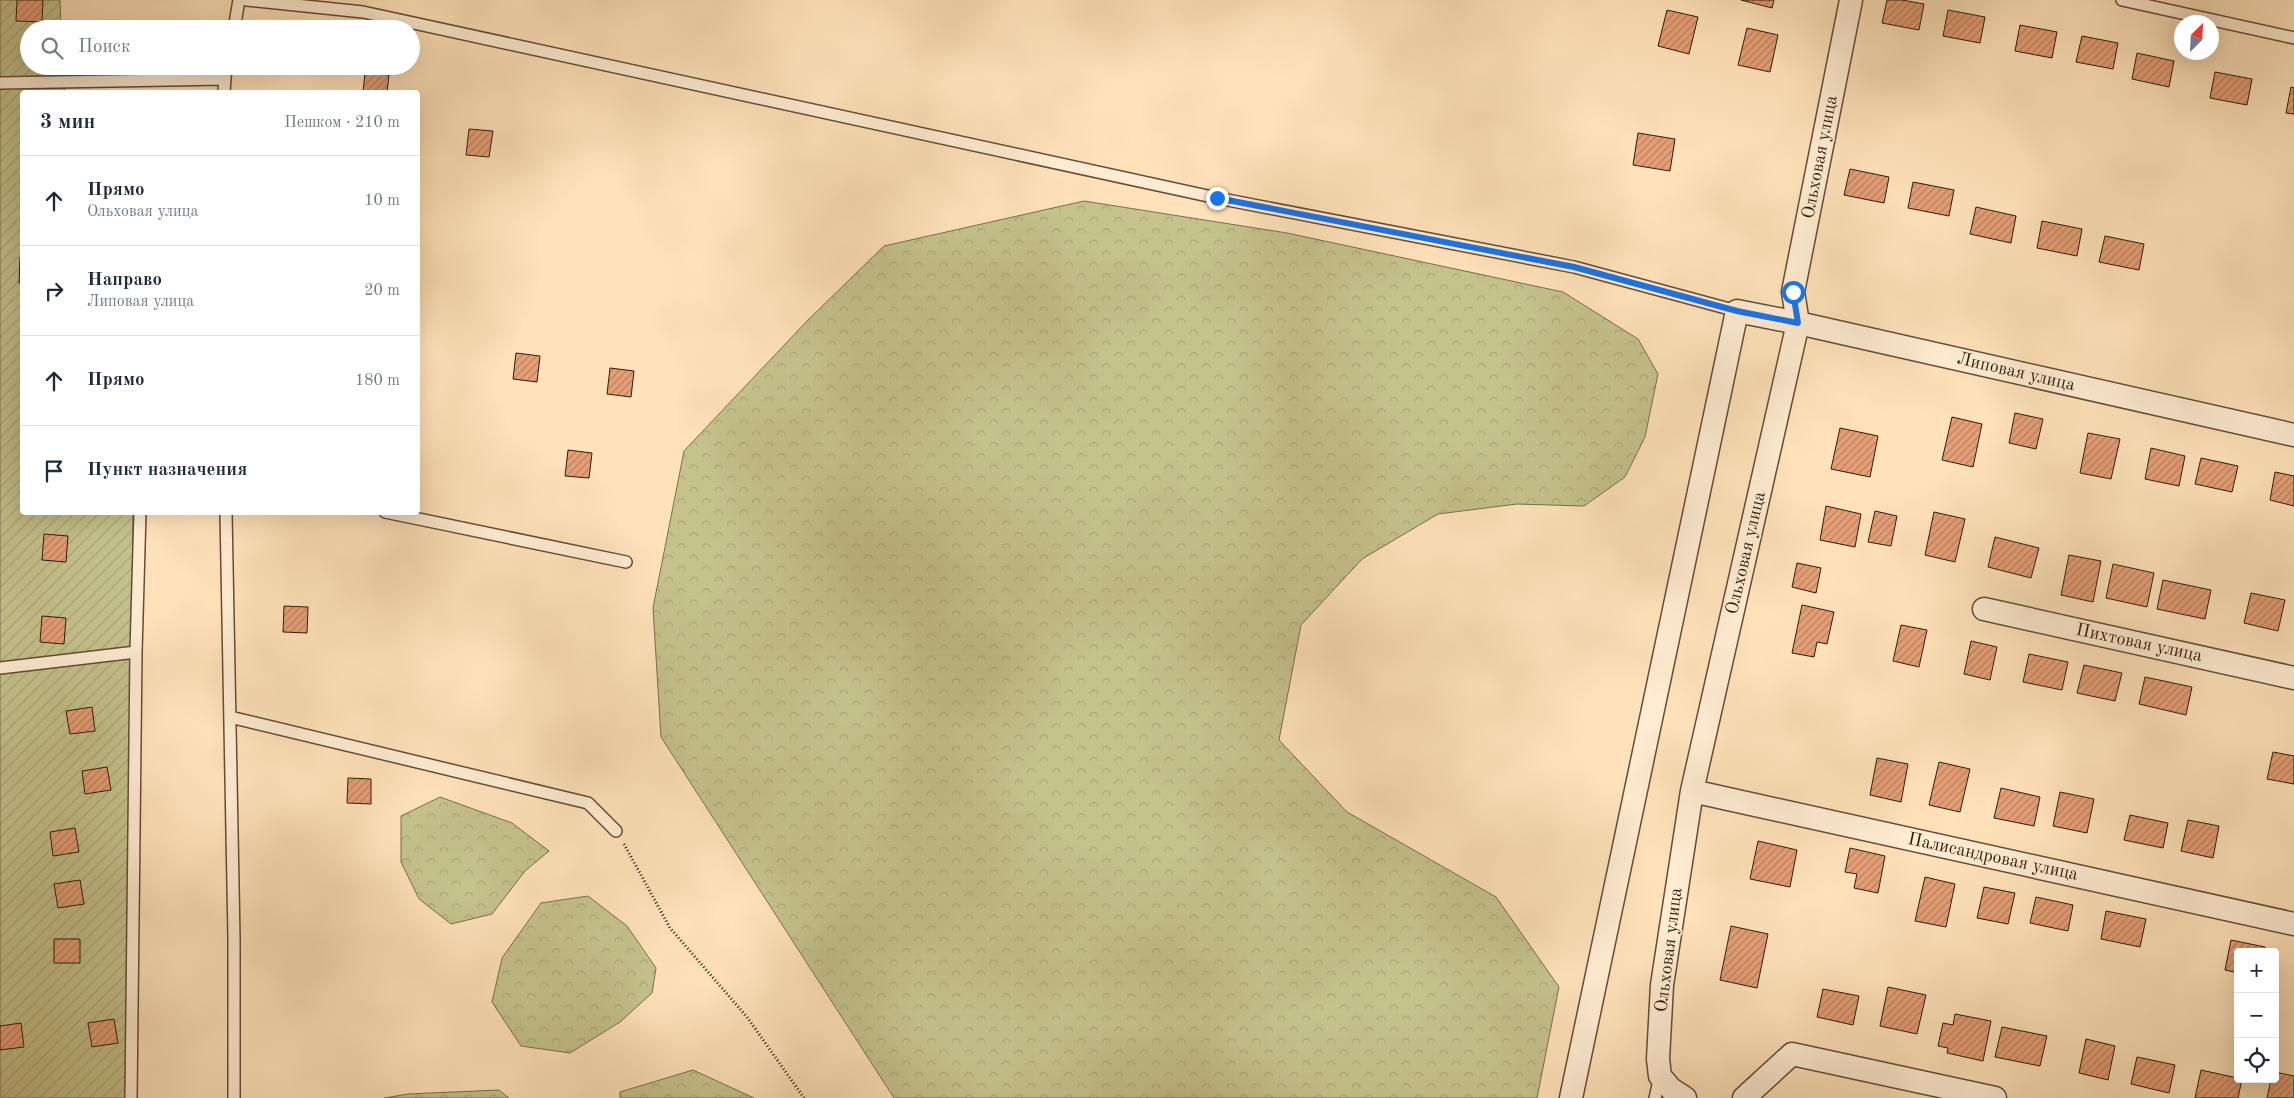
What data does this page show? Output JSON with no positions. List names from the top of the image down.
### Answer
{
  "streets": {
    "street": [
      "Ольховая улица",
      "Липовая улица",
      "Пихтовая улица",
      "Палисандровая улица"
    ]
  },
  "crossings": [
    ["Ольховая улица", "Липовая улица"],
    ["Ольховая улица", "Палисандровая улица"]
  ],
  "north": "top right",
  "page": {
    "search": "Поиск",
    "heading": ["3 мин", "Пешком · 210 m"],
    "list": [
      ["Прямо", "Ольховая улица", "10 m"],
      ["Направо", "Липовая улица", "20 m"],
      ["Прямо", "180 m"],
      "Пункт назначения"
    ],
    "map_buttons": ["+", "−"]
  }
}
